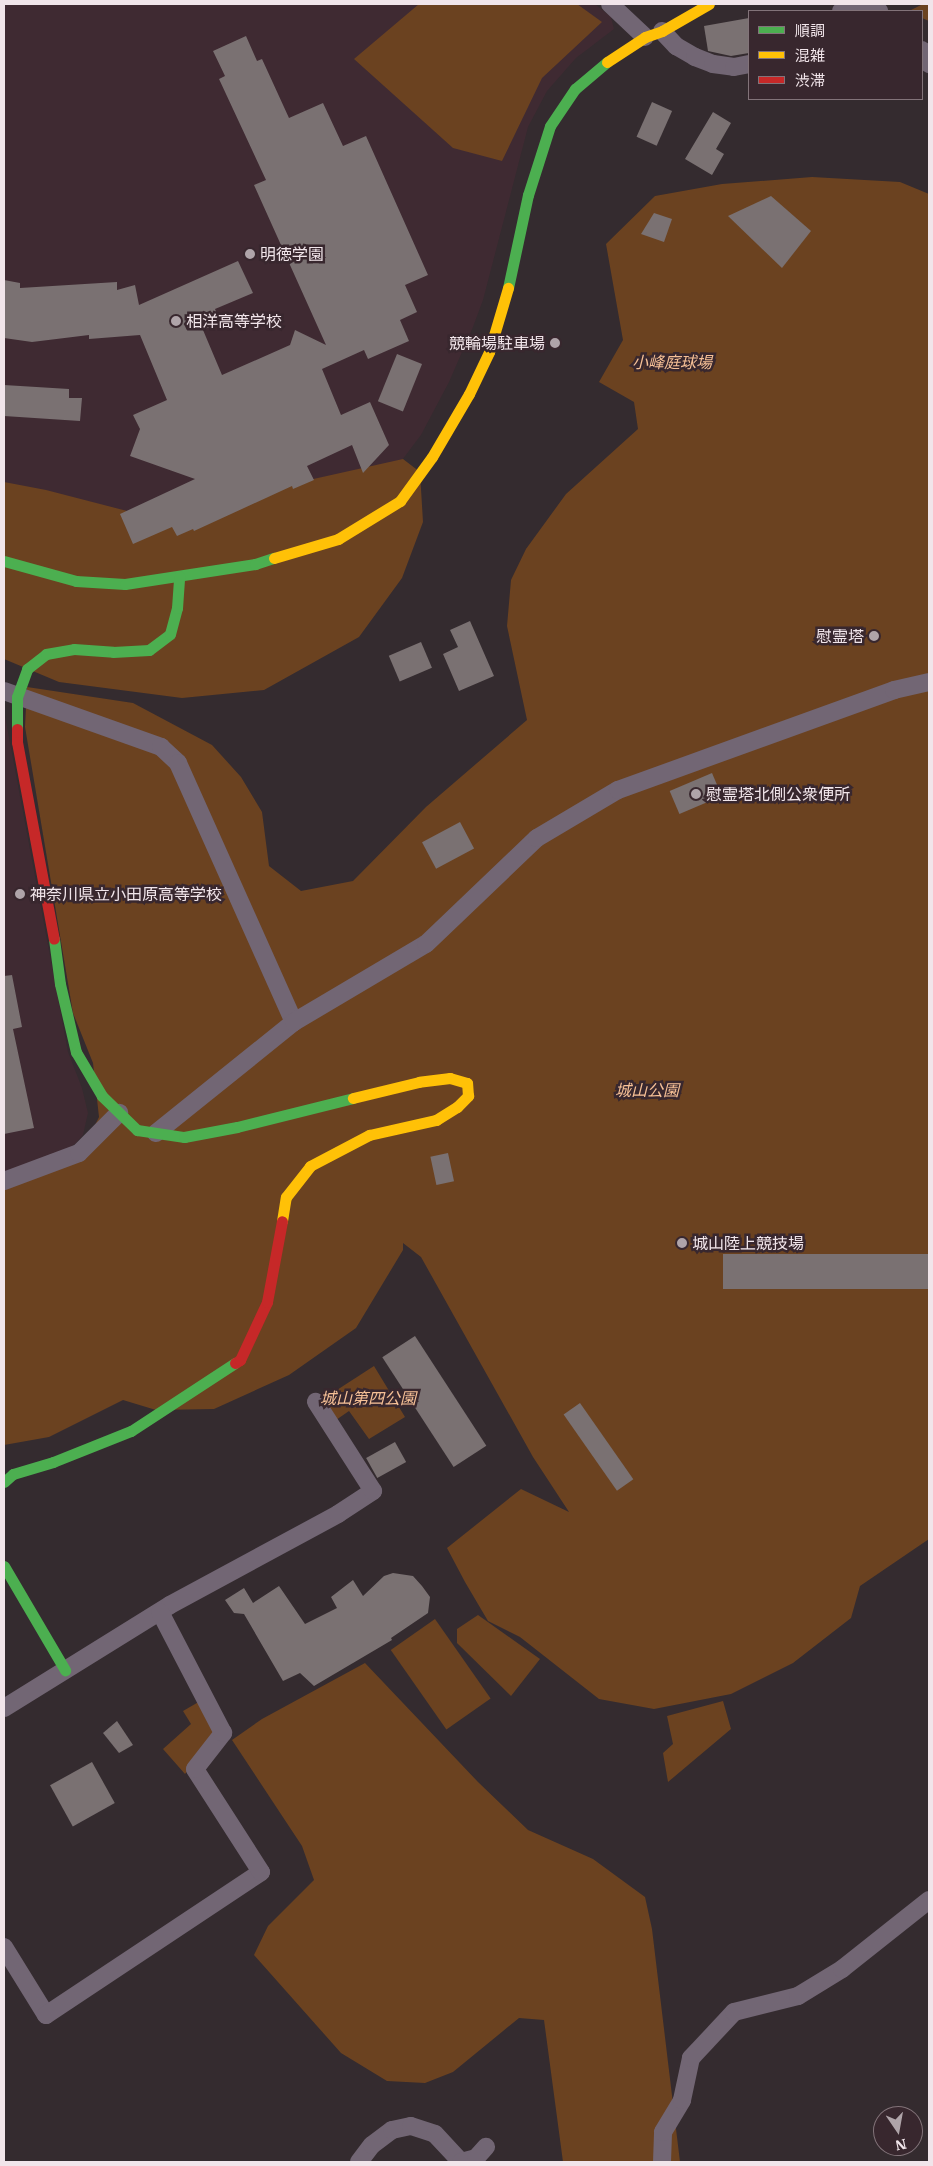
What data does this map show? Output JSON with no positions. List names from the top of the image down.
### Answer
{
  "parks": ["小峰庭球場", "城山公園", "城山第四公園"],
  "places": [
    "明徳学園",
    "相洋高等学校",
    "競輪場駐車場",
    "慰霊塔",
    "慰霊塔北側公衆便所",
    "神奈川県立小田原高等学校",
    "城山陸上競技場"
  ],
  "legend": ["順調", "混雑", "渋滞"],
  "north": "bottom"
}
